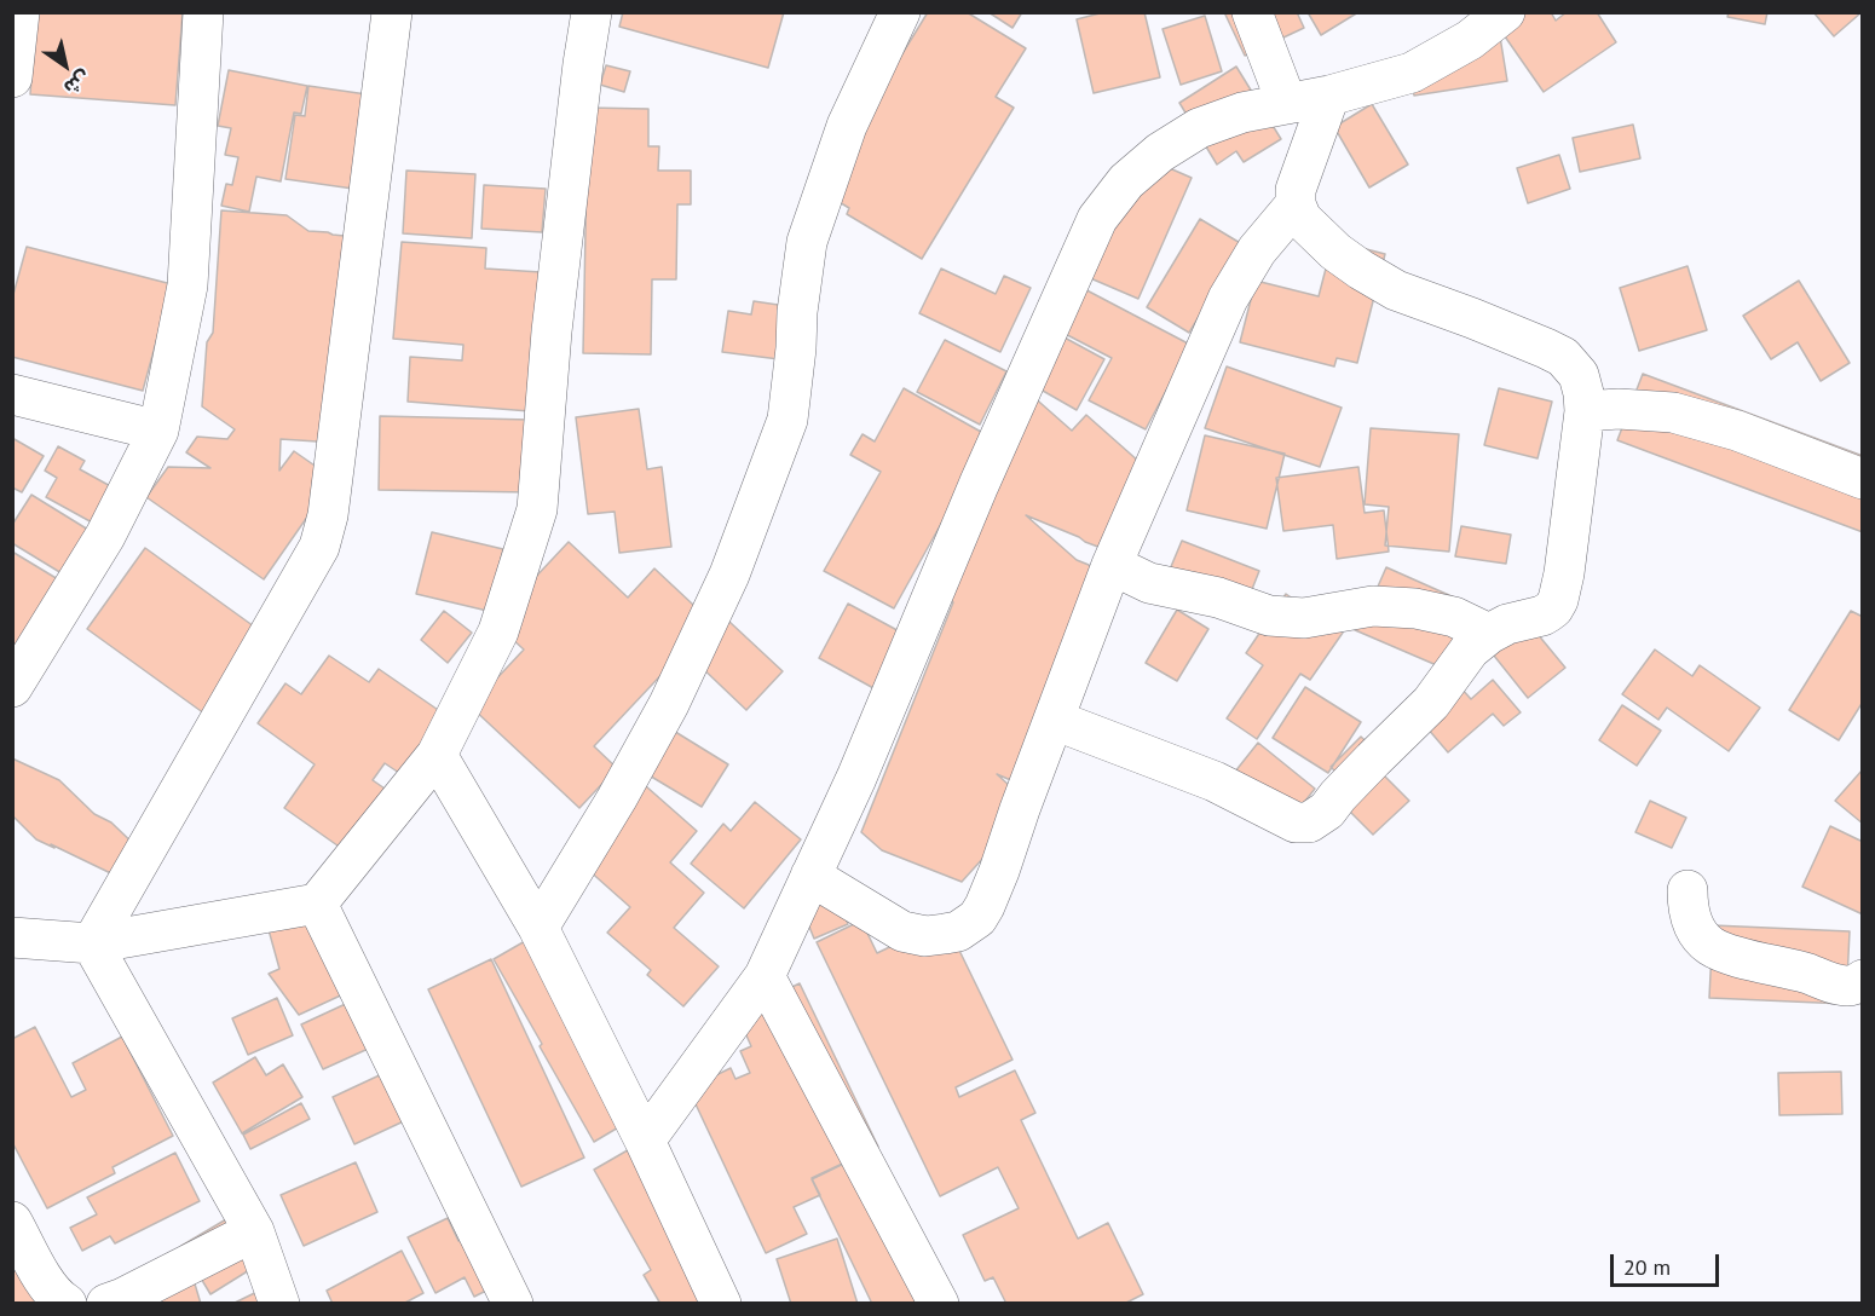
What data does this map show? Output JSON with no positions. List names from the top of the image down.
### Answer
{
  "scale_bar": "20 m",
  "north": "bottom right"
}
